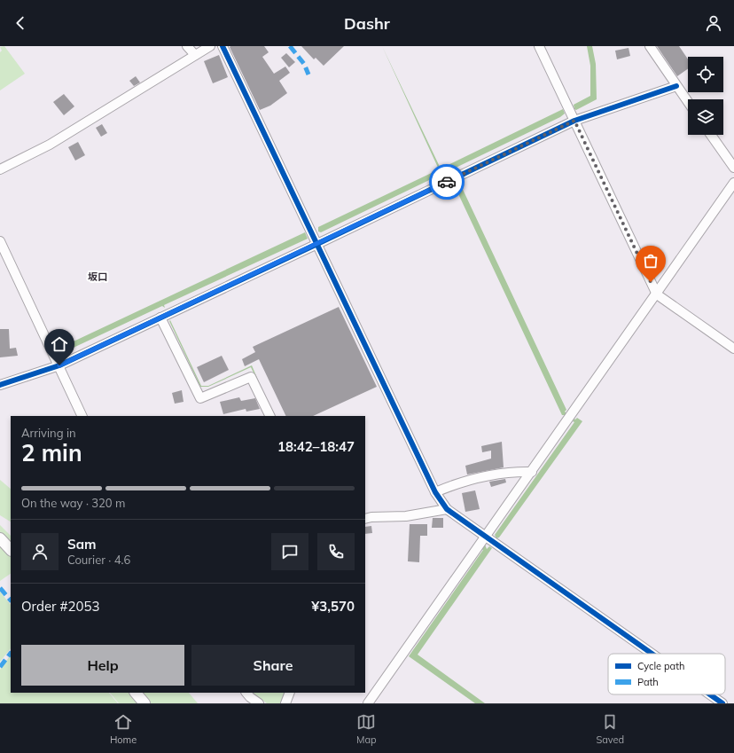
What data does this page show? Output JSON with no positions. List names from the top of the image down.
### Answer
{
  "districts": ["坂口"],
  "legend": ["Cycle path", "Path"],
  "page": {
    "header": "Dashr",
    "heading": ["2 min", "Arriving in", "18:42–18:47"],
    "panel": [
      "Sam",
      "Courier · 4.6",
      "Order #2053",
      "¥3,570"
    ],
    "bar": "On the way · 320 m",
    "buttons": ["Help", "Share"],
    "tabs": ["Home", "Map", "Saved"]
  }
}
